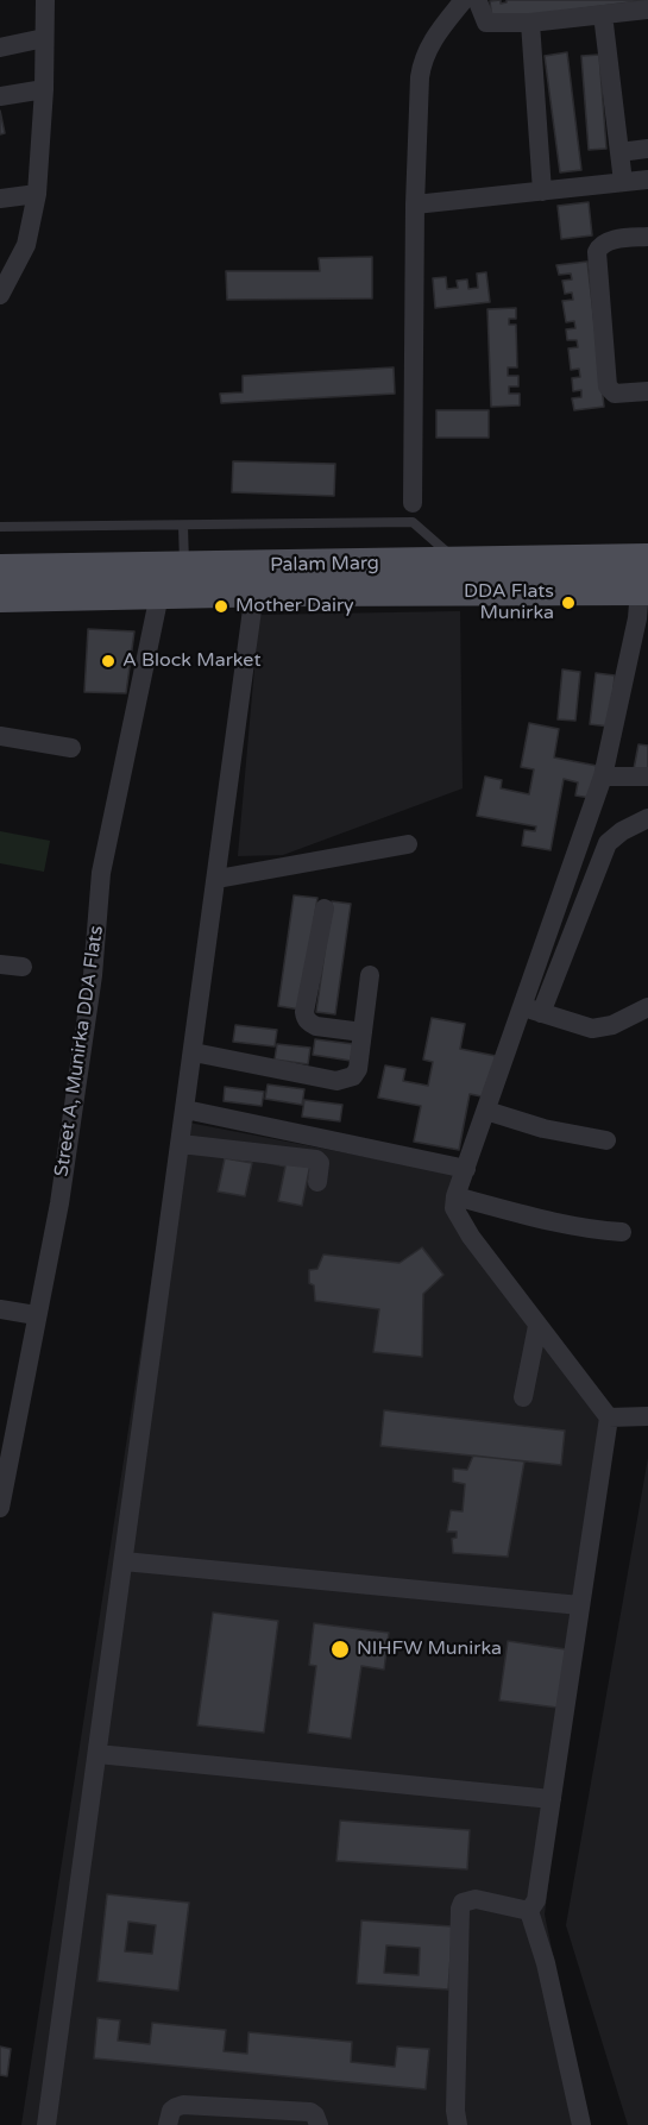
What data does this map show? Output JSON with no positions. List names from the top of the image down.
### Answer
{
  "streets": {
    "main road": ["Palam Marg"],
    "street": ["Street A, Munirka DDA Flats"]
  },
  "crossings": [
    ["Palam Marg", "Street A, Munirka DDA Flats"]
  ],
  "places": [
    "DDA Flats Munirka",
    "Mother Dairy",
    "A Block Market",
    "NIHFW Munirka"
  ]
}
